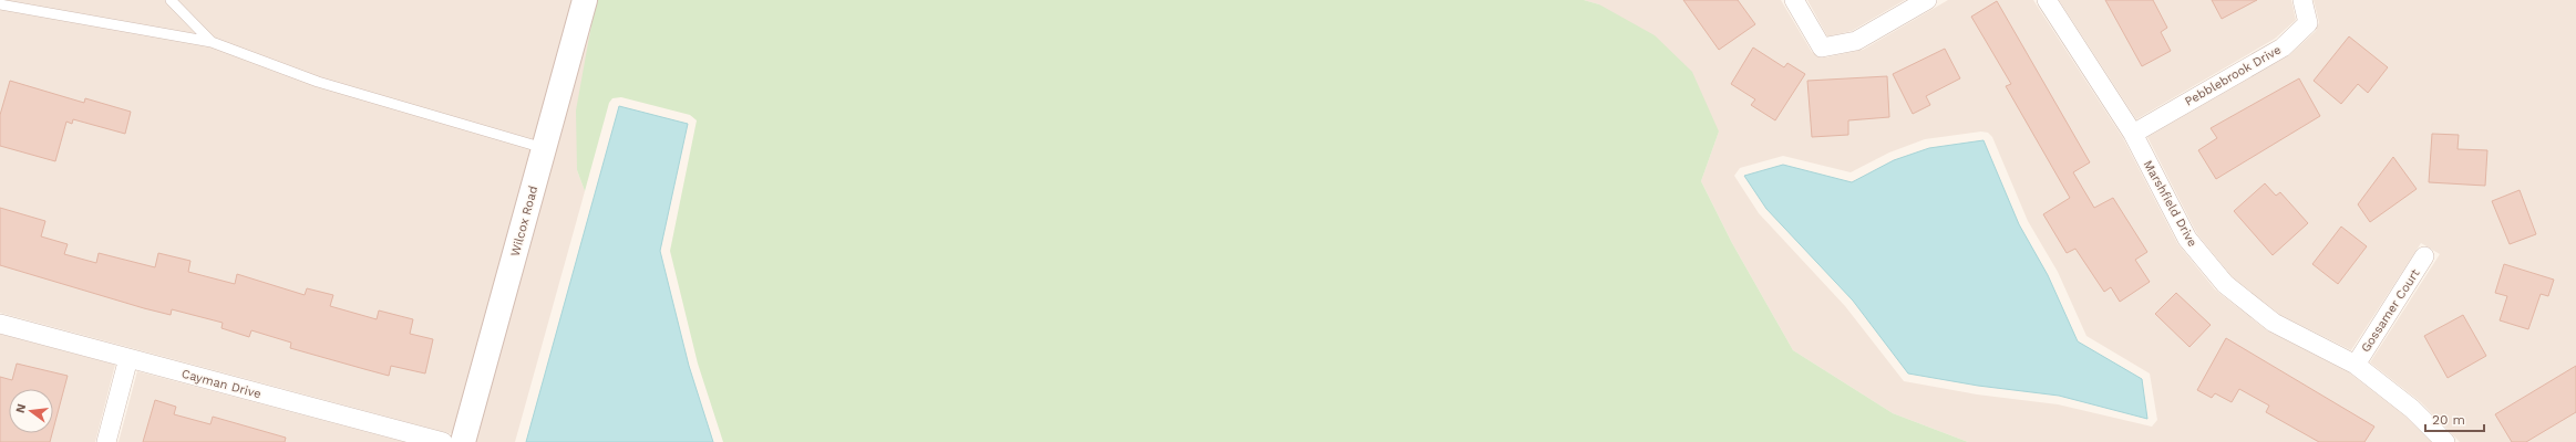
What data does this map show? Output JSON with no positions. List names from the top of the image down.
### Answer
{
  "streets": {
    "street": [
      "Pebblebrook Drive",
      "Marshfield Drive",
      "Wilcox Road",
      "Gossamer Court",
      "Cayman Drive"
    ]
  },
  "crossings": [
    ["Pebblebrook Drive", "Marshfield Drive"],
    ["Marshfield Drive", "Gossamer Court"]
  ],
  "scale_bar": "20 m",
  "north": "left"
}
